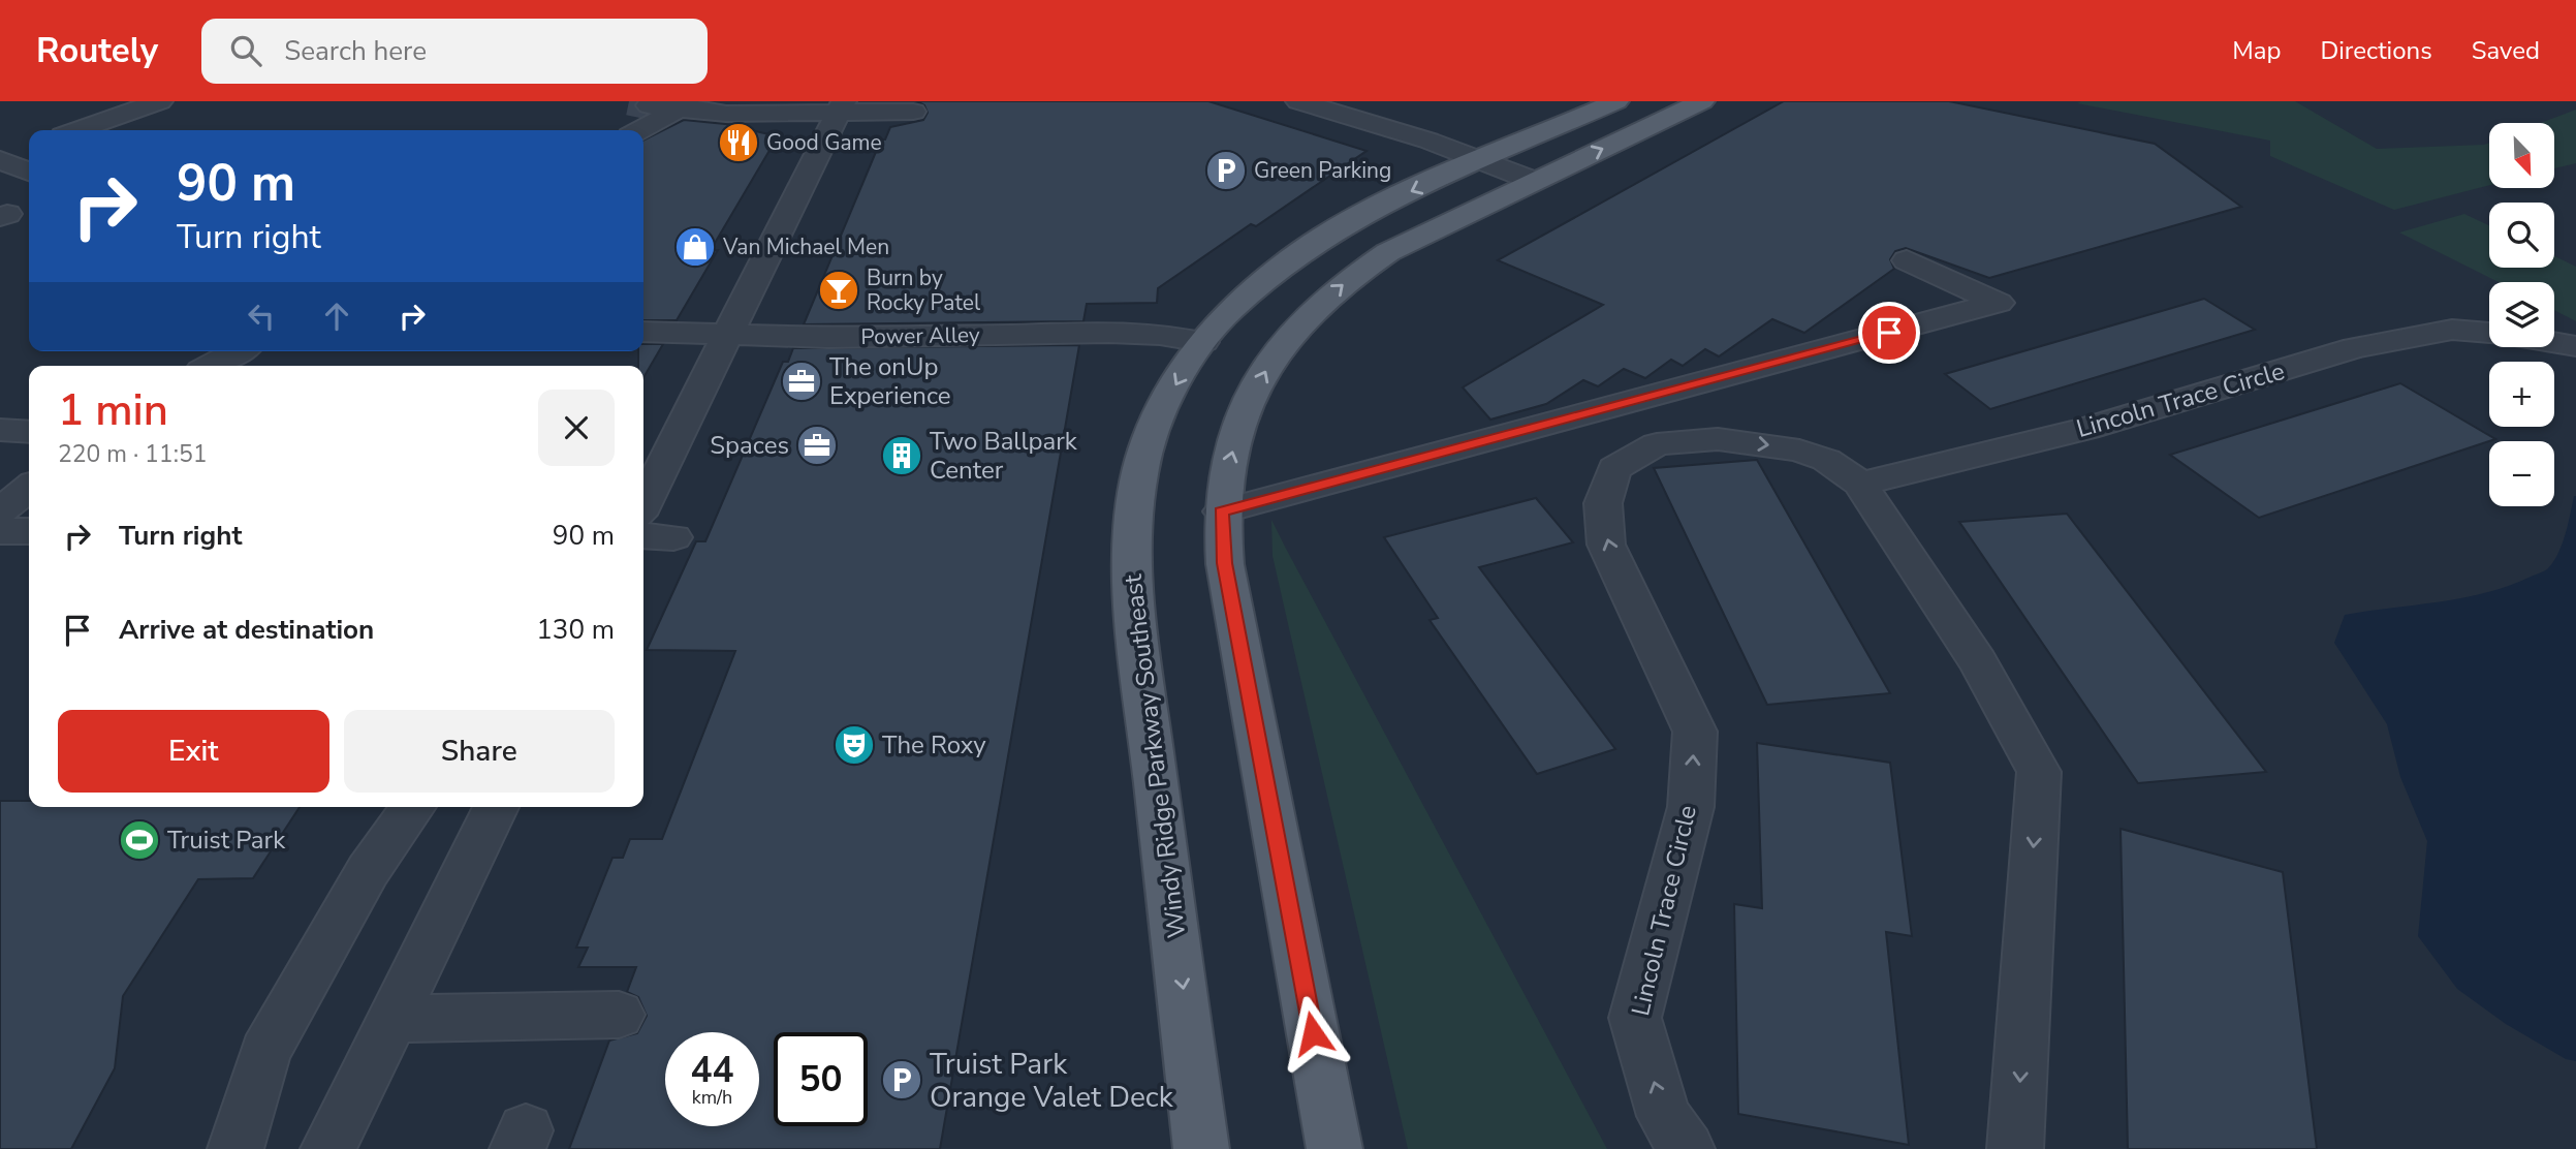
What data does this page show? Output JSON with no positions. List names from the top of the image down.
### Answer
{
  "streets": {
    "main road": ["Windy Ridge Parkway Southeast"],
    "street": ["Power Alley", "Lincoln Trace Circle"]
  },
  "crossings": [
    ["Power Alley", "Windy Ridge Parkway Southeast"]
  ],
  "places": {
    "restaurant": ["Good Game"],
    "parking": ["Green Parking", "Truist Park Orange Valet Deck"],
    "shop": ["Van Michael Men"],
    "bar": ["Burn by Rocky Patel"],
    "office": ["The onUp Experience", "Spaces"],
    "building": ["Two Ballpark Center"],
    "theatre": ["The Roxy"],
    "sports": ["Truist Park"]
  },
  "north": "bottom right",
  "page": {
    "header": "Routely",
    "search": "Search here",
    "nav": ["Map", "Directions", "Saved"],
    "map_buttons": ["+", "−"],
    "turn": ["90 m", "Turn right"],
    "heading": ["1 min", "220 m · 11:51"],
    "list": [
      {
        "name": "Turn right",
        "value": "90 m"
      },
      {
        "name": "Arrive at destination",
        "value": "130 m"
      }
    ],
    "buttons": ["Exit", "Share"],
    "speed": "44 km/h",
    "limit": "50"
  }
}
